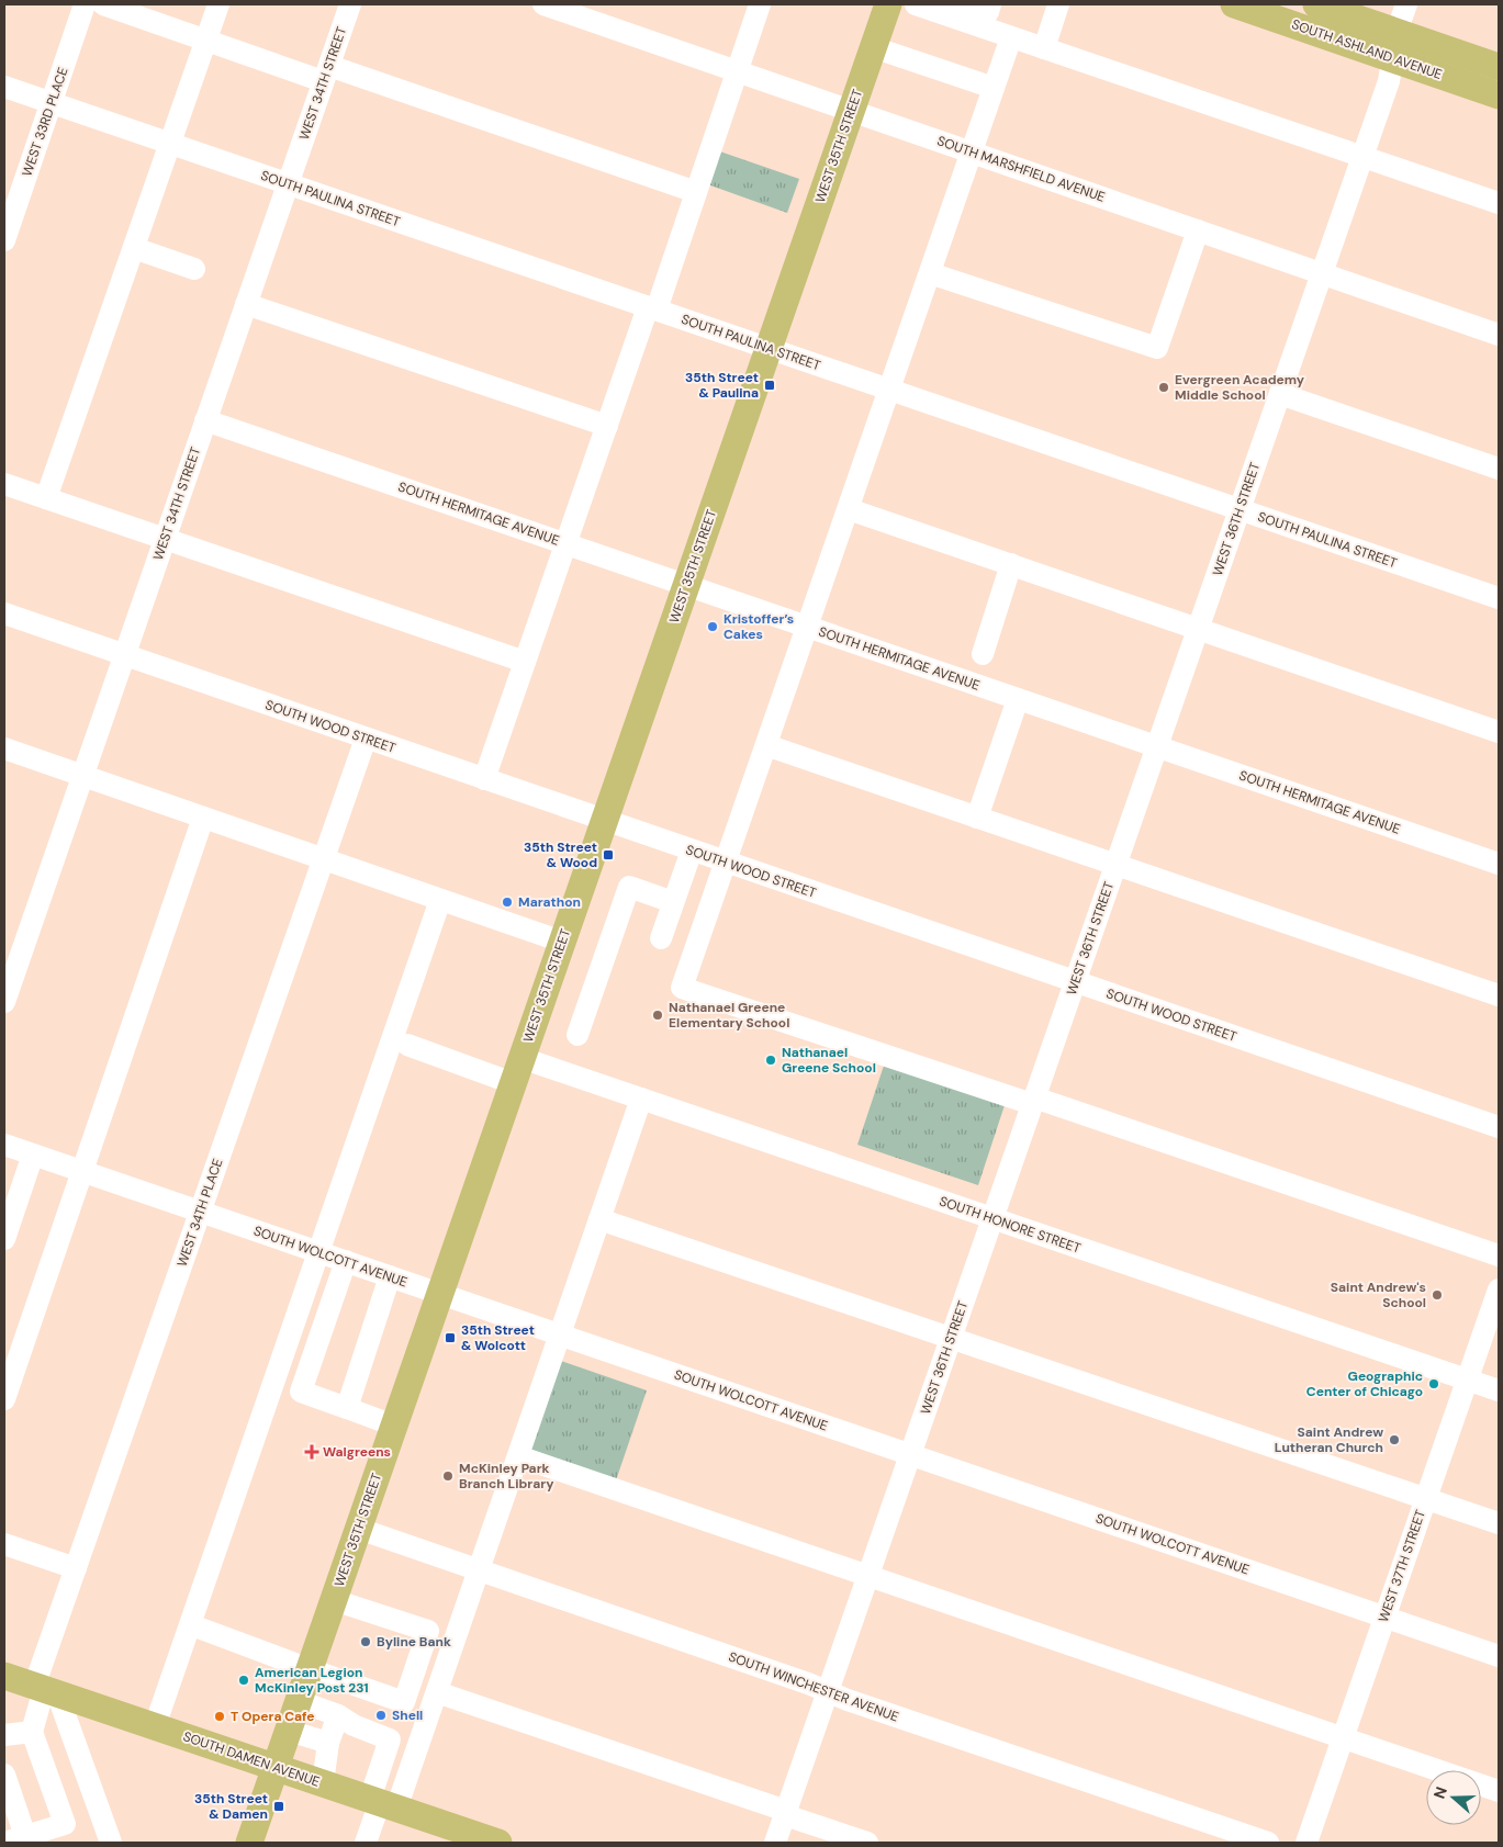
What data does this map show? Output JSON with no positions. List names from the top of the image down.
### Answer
{
  "streets": {
    "main road": ["SOUTH ASHLAND AVENUE", "WEST 35TH STREET", "SOUTH DAMEN AVENUE"],
    "street": [
      "WEST 34TH STREET",
      "WEST 33RD PLACE",
      "SOUTH MARSHFIELD AVENUE",
      "SOUTH PAULINA STREET",
      "SOUTH HERMITAGE AVENUE",
      "WEST 36TH STREET",
      "SOUTH WOOD STREET",
      "WEST 34TH PLACE",
      "SOUTH HONORE STREET",
      "SOUTH WOLCOTT AVENUE",
      "WEST 37TH STREET",
      "SOUTH WINCHESTER AVENUE"
    ]
  },
  "crossings": [
    ["SOUTH ASHLAND AVENUE", "WEST 36TH STREET"],
    ["WEST 34TH STREET", "SOUTH PAULINA STREET"],
    ["WEST 34TH STREET", "SOUTH HERMITAGE AVENUE"],
    ["WEST 34TH STREET", "SOUTH WOOD STREET"],
    ["WEST 33RD PLACE", "SOUTH PAULINA STREET"],
    ["WEST 35TH STREET", "SOUTH MARSHFIELD AVENUE"],
    ["WEST 35TH STREET", "SOUTH PAULINA STREET"],
    ["WEST 35TH STREET", "SOUTH HERMITAGE AVENUE"],
    ["WEST 35TH STREET", "SOUTH WOOD STREET"],
    ["WEST 35TH STREET", "SOUTH HONORE STREET"],
    ["WEST 35TH STREET", "SOUTH WOLCOTT AVENUE"],
    ["WEST 35TH STREET", "SOUTH WINCHESTER AVENUE"],
    ["WEST 35TH STREET", "SOUTH DAMEN AVENUE"],
    ["SOUTH MARSHFIELD AVENUE", "WEST 36TH STREET"],
    ["SOUTH PAULINA STREET", "WEST 36TH STREET"],
    ["SOUTH HERMITAGE AVENUE", "WEST 36TH STREET"],
    ["WEST 36TH STREET", "SOUTH WOOD STREET"],
    ["WEST 36TH STREET", "SOUTH HONORE STREET"],
    ["WEST 36TH STREET", "SOUTH WOLCOTT AVENUE"],
    ["WEST 36TH STREET", "SOUTH WINCHESTER AVENUE"],
    ["SOUTH WOOD STREET", "WEST 34TH PLACE"],
    ["WEST 34TH PLACE", "SOUTH WOLCOTT AVENUE"],
    ["WEST 34TH PLACE", "SOUTH DAMEN AVENUE"],
    ["SOUTH HONORE STREET", "WEST 37TH STREET"],
    ["SOUTH WOLCOTT AVENUE", "WEST 37TH STREET"]
  ],
  "places": {
    "transit": [
      "35th Street & Paulina",
      "35th Street & Wood",
      "35th Street & Wolcott",
      "35th Street & Damen"
    ],
    "other": [
      "Evergreen Academy Middle School",
      "Kristoffer’s Cakes",
      "Marathon",
      "Nathanael Greene Elementary School",
      "Nathanael Greene School",
      "Saint Andrew's School",
      "Geographic Center of Chicago",
      "Saint Andrew Lutheran Church",
      "McKinley Park Branch Library",
      "Byline Bank",
      "American Legion McKinley Post 231",
      "Shell",
      "T Opera Cafe"
    ],
    "health": ["Walgreens"]
  },
  "north": "left"
}
